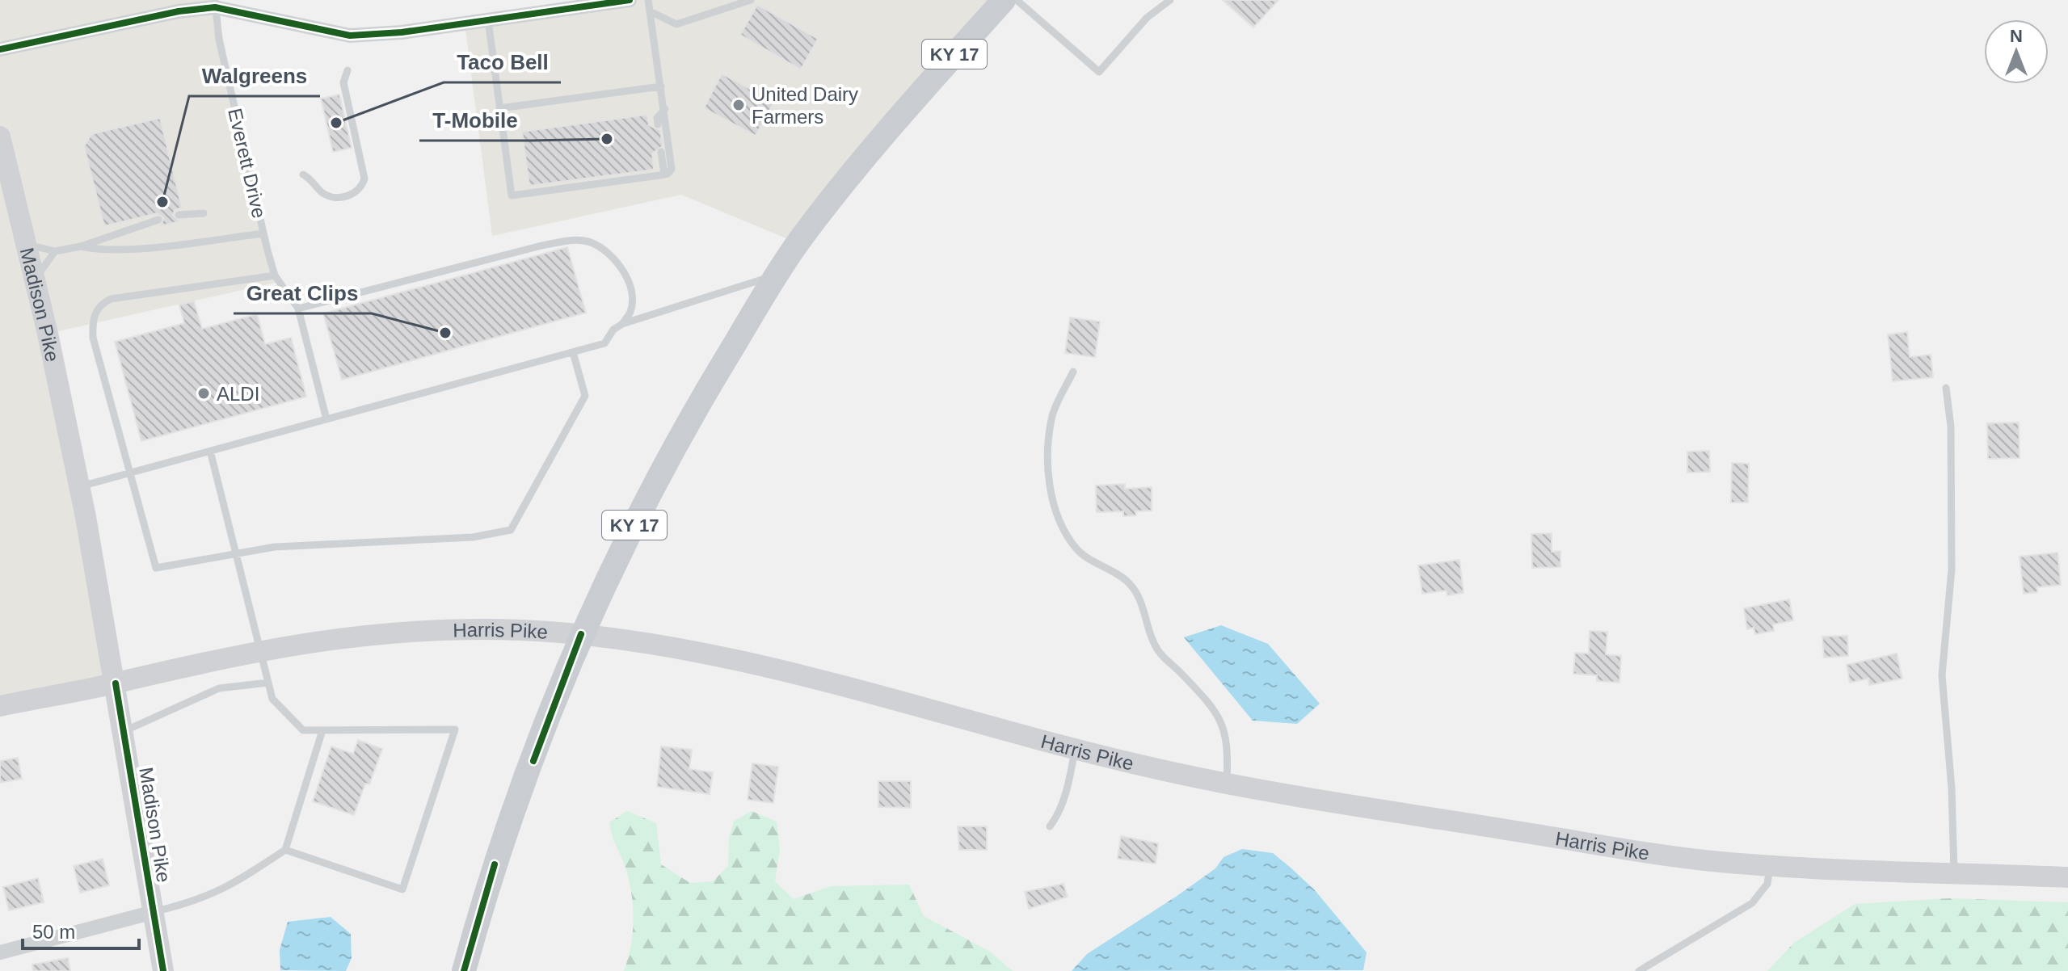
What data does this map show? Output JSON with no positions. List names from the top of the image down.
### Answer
{
  "streets": {
    "main road": ["KY 17", "Madison Pike", "Harris Pike"],
    "lane": ["Everett Drive"]
  },
  "crossings": [
    ["KY 17", "Harris Pike"],
    ["Madison Pike", "Harris Pike"]
  ],
  "places": [
    "United Dairy Farmers",
    "Taco Bell",
    "T-Mobile",
    "Walgreens",
    "Great Clips",
    "ALDI"
  ],
  "scale_bar": "50 m",
  "north": "top"
}
